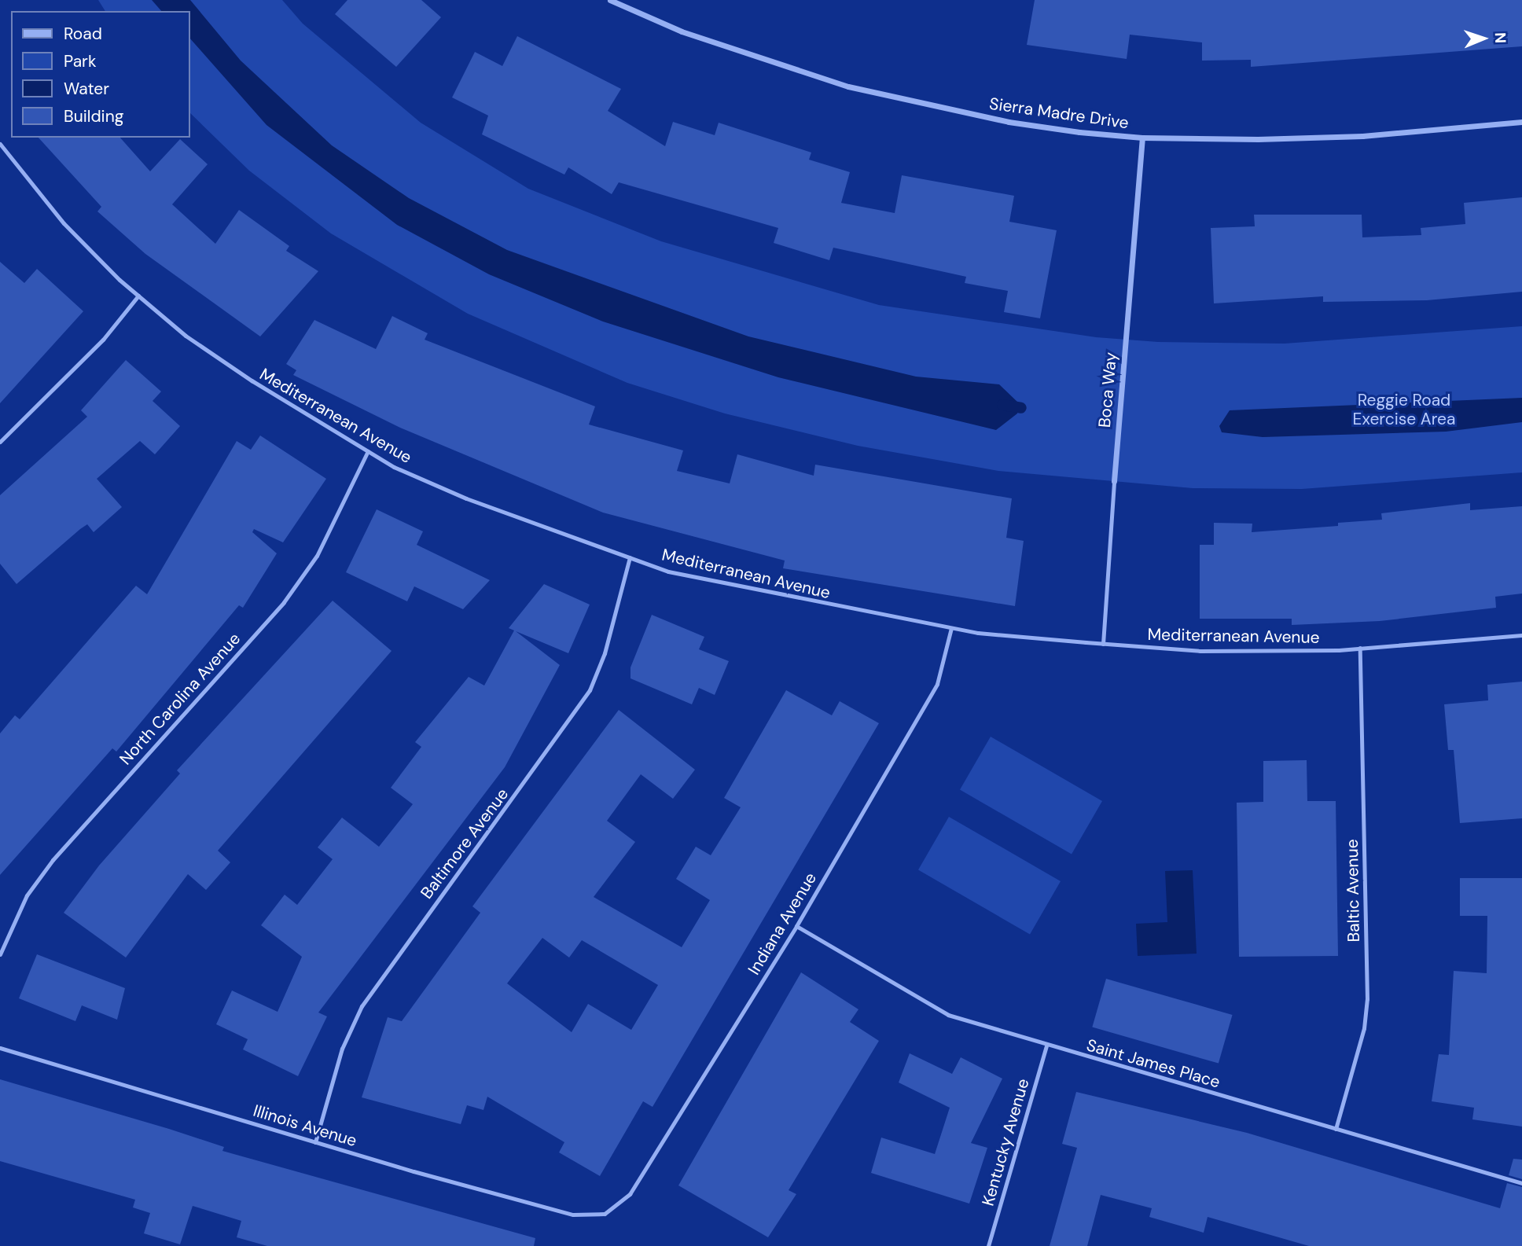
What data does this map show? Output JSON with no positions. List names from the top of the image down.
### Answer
{
  "streets": {
    "street": ["Sierra Madre Drive", "Boca Way"],
    "lane": [
      "Mediterranean Avenue",
      "North Carolina Avenue",
      "Baltimore Avenue",
      "Baltic Avenue",
      "Indiana Avenue",
      "Saint James Place",
      "Illinois Avenue",
      "Kentucky Avenue"
    ]
  },
  "crossings": [
    ["Sierra Madre Drive", "Boca Way"],
    ["Boca Way", "Mediterranean Avenue"],
    ["Mediterranean Avenue", "North Carolina Avenue"],
    ["Mediterranean Avenue", "Baltimore Avenue"],
    ["Mediterranean Avenue", "Baltic Avenue"],
    ["Mediterranean Avenue", "Indiana Avenue"],
    ["Baltimore Avenue", "Illinois Avenue"],
    ["Baltic Avenue", "Saint James Place"],
    ["Indiana Avenue", "Saint James Place"],
    ["Indiana Avenue", "Illinois Avenue"],
    ["Saint James Place", "Kentucky Avenue"]
  ],
  "parks": ["Reggie Road Exercise Area"],
  "legend": [
    "Road",
    "Park",
    "Water",
    "Building"
  ],
  "north": "right"
}
